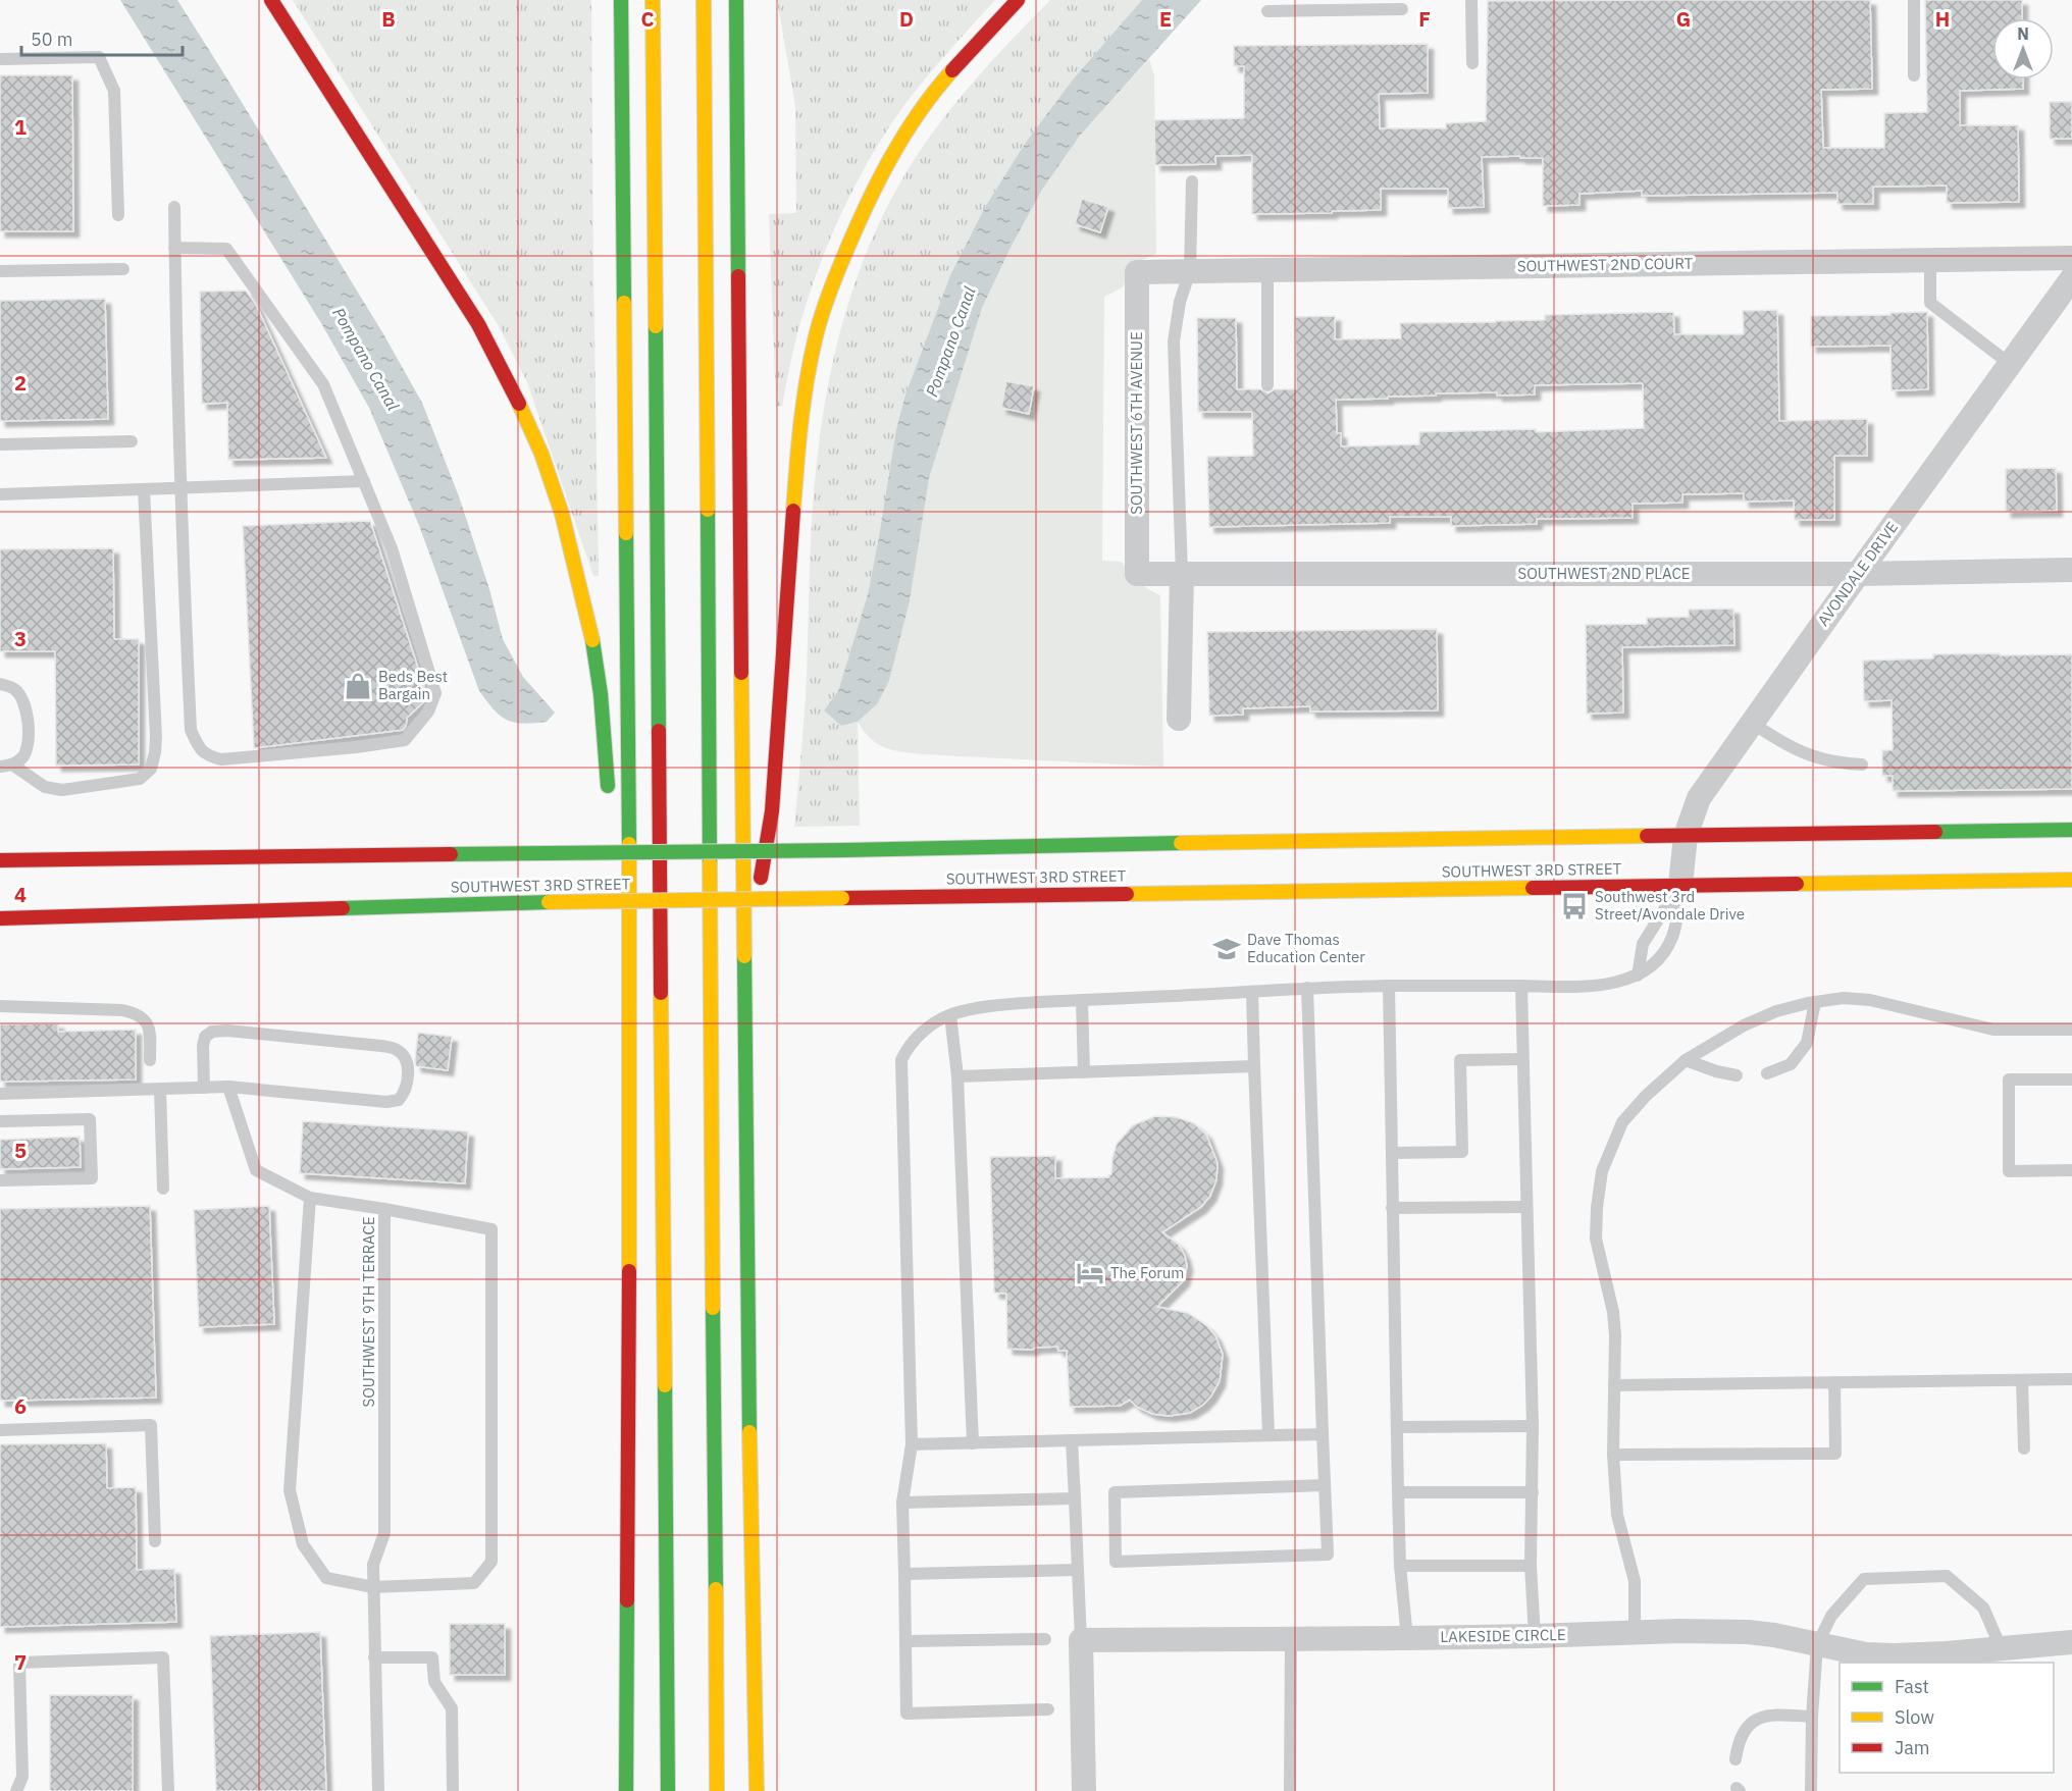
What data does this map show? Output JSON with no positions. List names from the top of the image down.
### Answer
{
  "streets": {
    "main road": ["SOUTHWEST 3RD STREET"],
    "street": [
      "SOUTHWEST 2ND COURT",
      "SOUTHWEST 6TH AVENUE",
      "SOUTHWEST 2ND PLACE",
      "AVONDALE DRIVE",
      "LAKESIDE CIRCLE"
    ],
    "lane": ["SOUTHWEST 9TH TERRACE"]
  },
  "crossings": [
    ["SOUTHWEST 2ND COURT", "SOUTHWEST 6TH AVENUE"],
    ["SOUTHWEST 6TH AVENUE", "SOUTHWEST 2ND PLACE"],
    ["SOUTHWEST 2ND PLACE", "AVONDALE DRIVE"],
    ["AVONDALE DRIVE", "SOUTHWEST 3RD STREET"]
  ],
  "water": ["Pompano Canal"],
  "places": {
    "shop": ["Beds Best Bargain"],
    "bus stop": ["Southwest 3rd Street/Avondale Drive"],
    "school or university": ["Dave Thomas Education Center"],
    "hotel": ["The Forum"]
  },
  "legend": ["Fast", "Slow", "Jam"],
  "scale_bar": "50 m",
  "north": "top",
  "grid": {
    "columns": [
      "B",
      "C",
      "D",
      "E",
      "F",
      "G",
      "H"
    ],
    "rows": [
      "1",
      "2",
      "3",
      "4",
      "5",
      "6",
      "7"
    ]
  }
}
